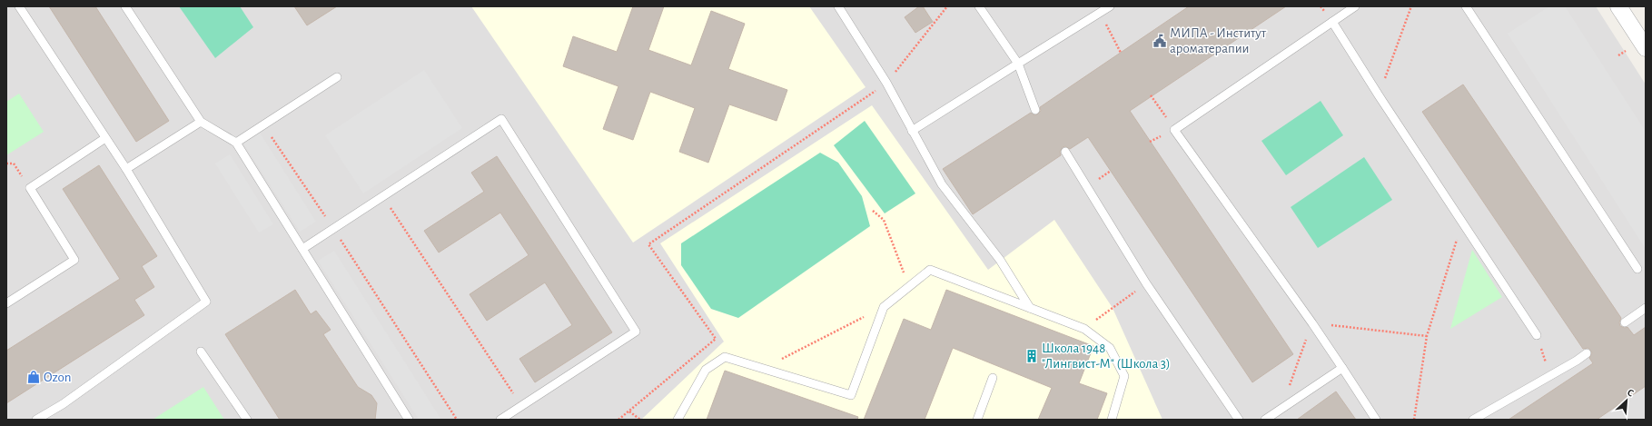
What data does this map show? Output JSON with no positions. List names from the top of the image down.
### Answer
{
  "places": {
    "public building": ["МИПА - Институт ароматерапии"],
    "building": ["Школа 1948 \"Лингвист-М\" (Школа 3)"],
    "shop": ["Ozon"]
  },
  "north": "top right"
}
